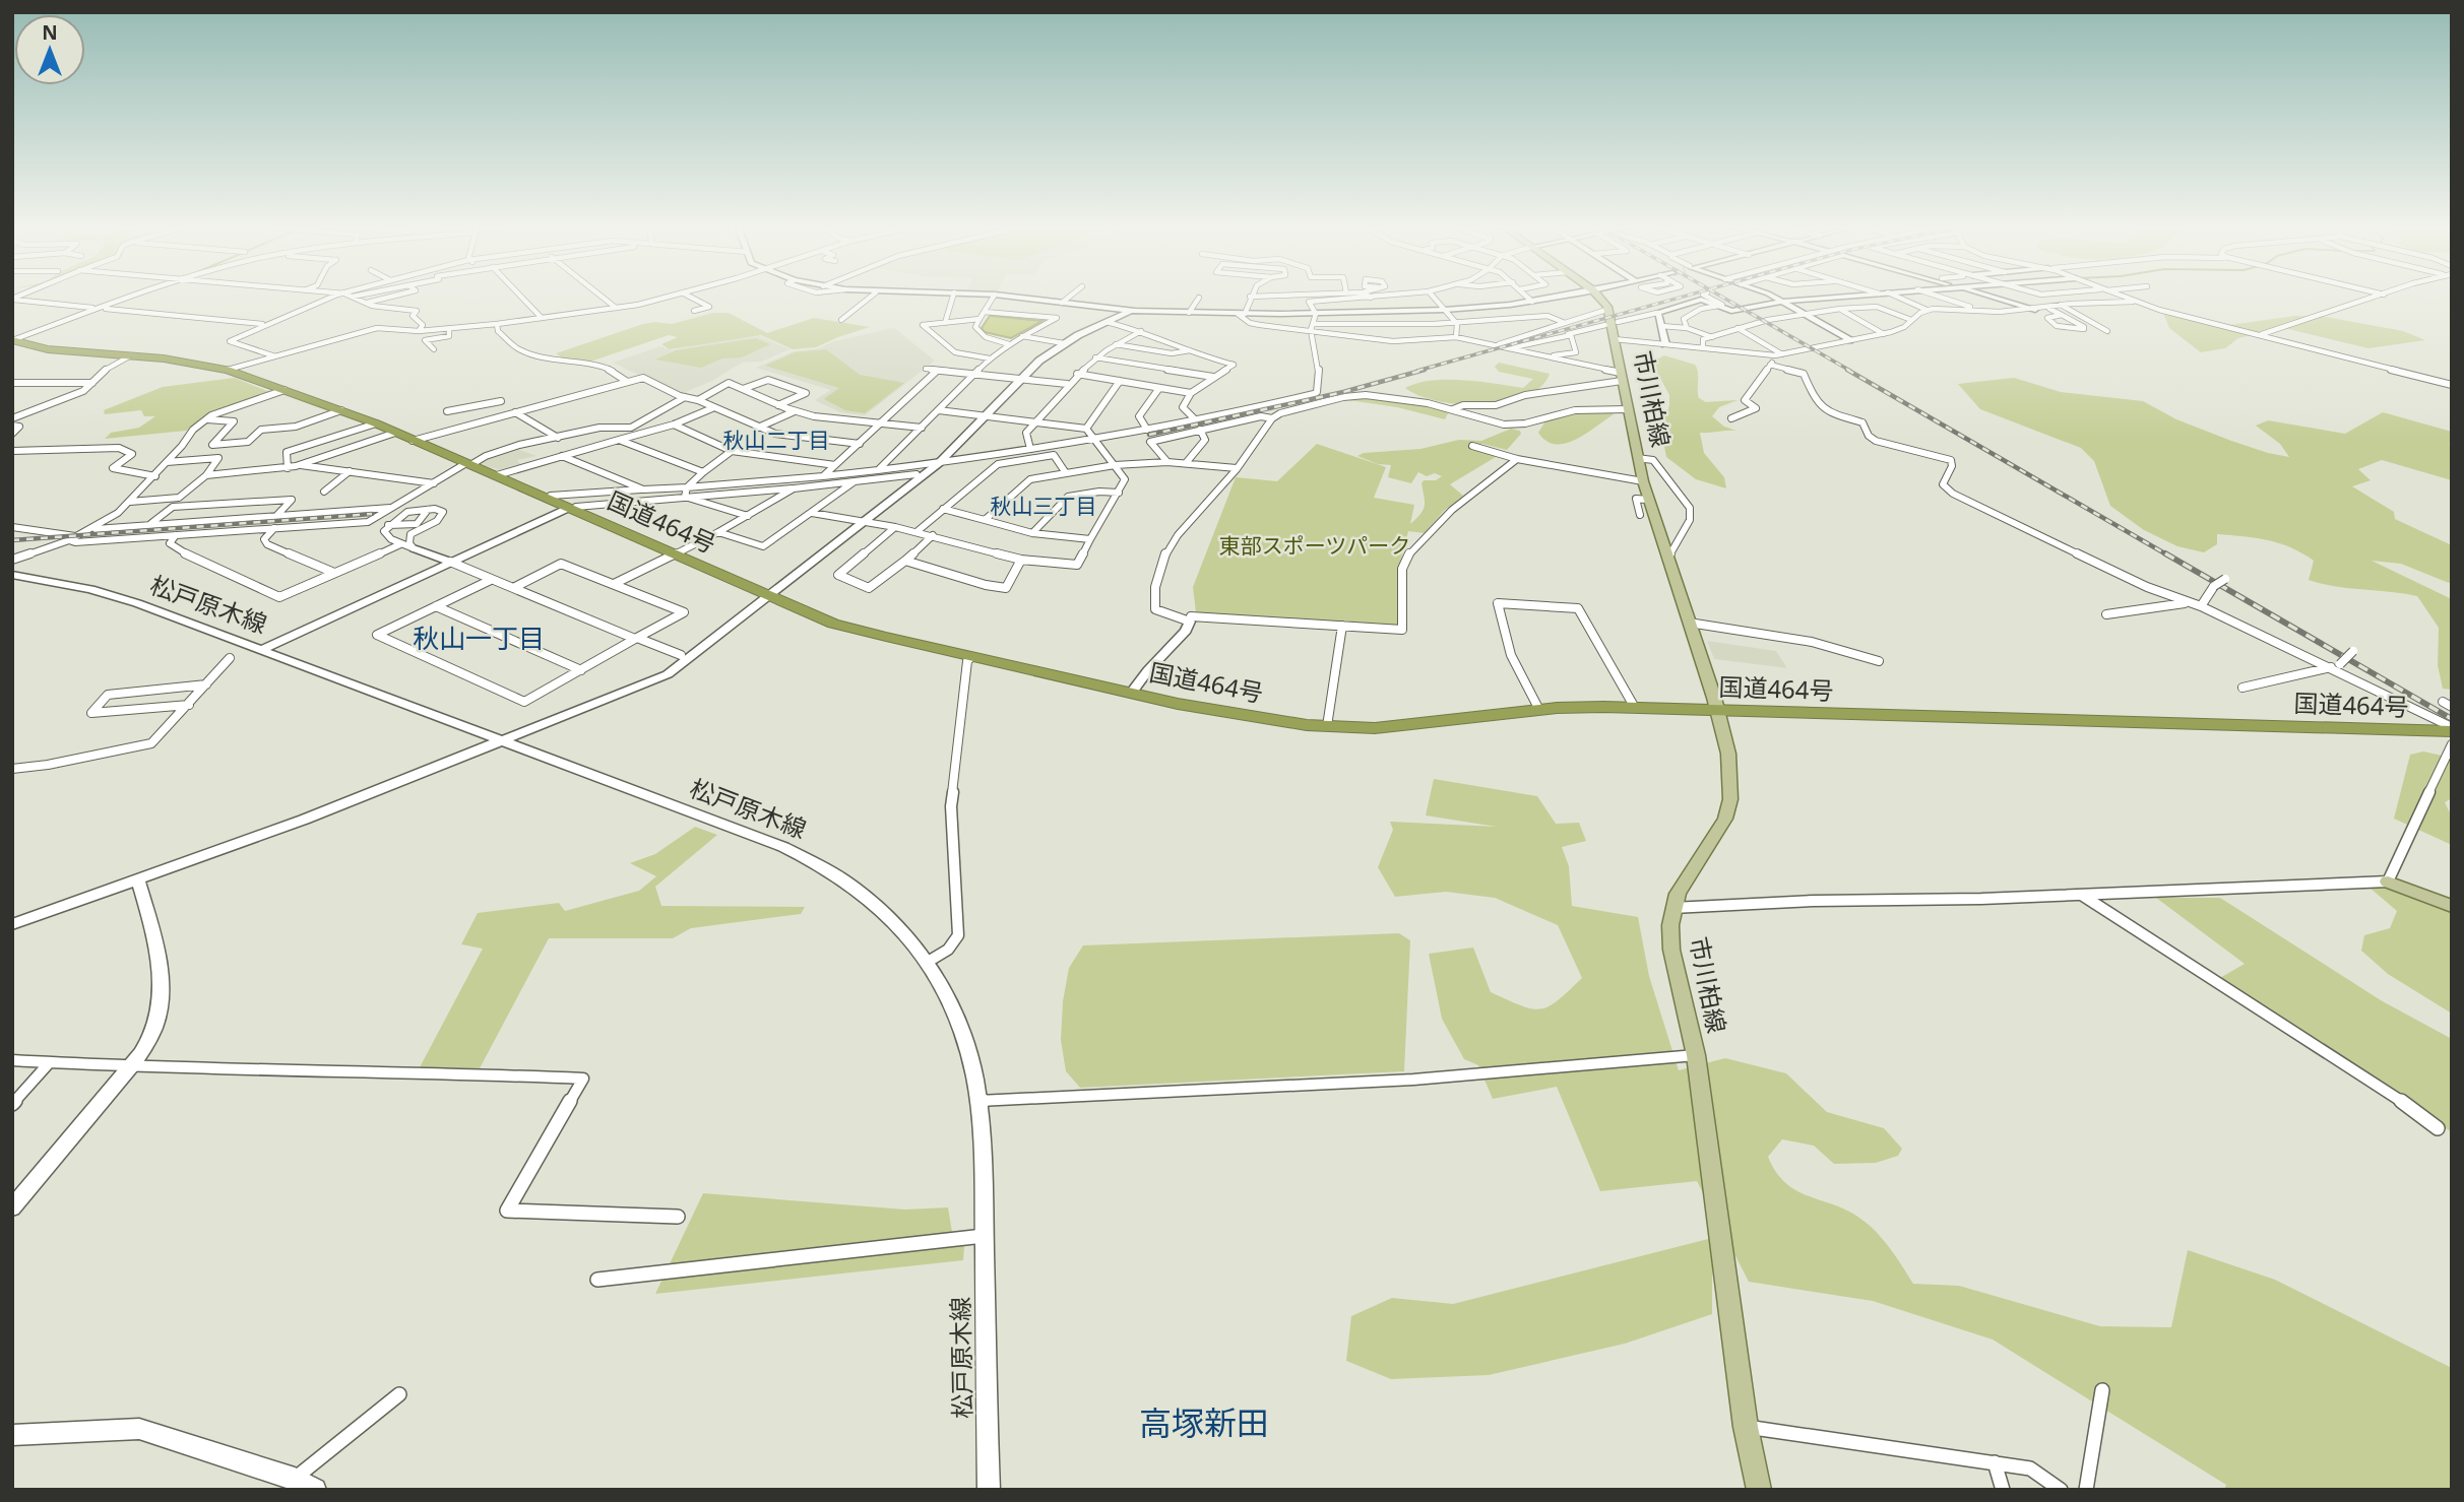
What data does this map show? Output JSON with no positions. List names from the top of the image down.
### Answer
{
  "streets": {
    "highway": ["国道464号"],
    "main road": ["市川柏線"],
    "street": ["松戸原木線"]
  },
  "crossings": [
    ["市川柏線", "国道464号"]
  ],
  "districts": [
    "秋山二丁目",
    "秋山三丁目",
    "秋山一丁目",
    "高塚新田"
  ],
  "parks": ["東部スポーツパーク"],
  "north": "top"
}
